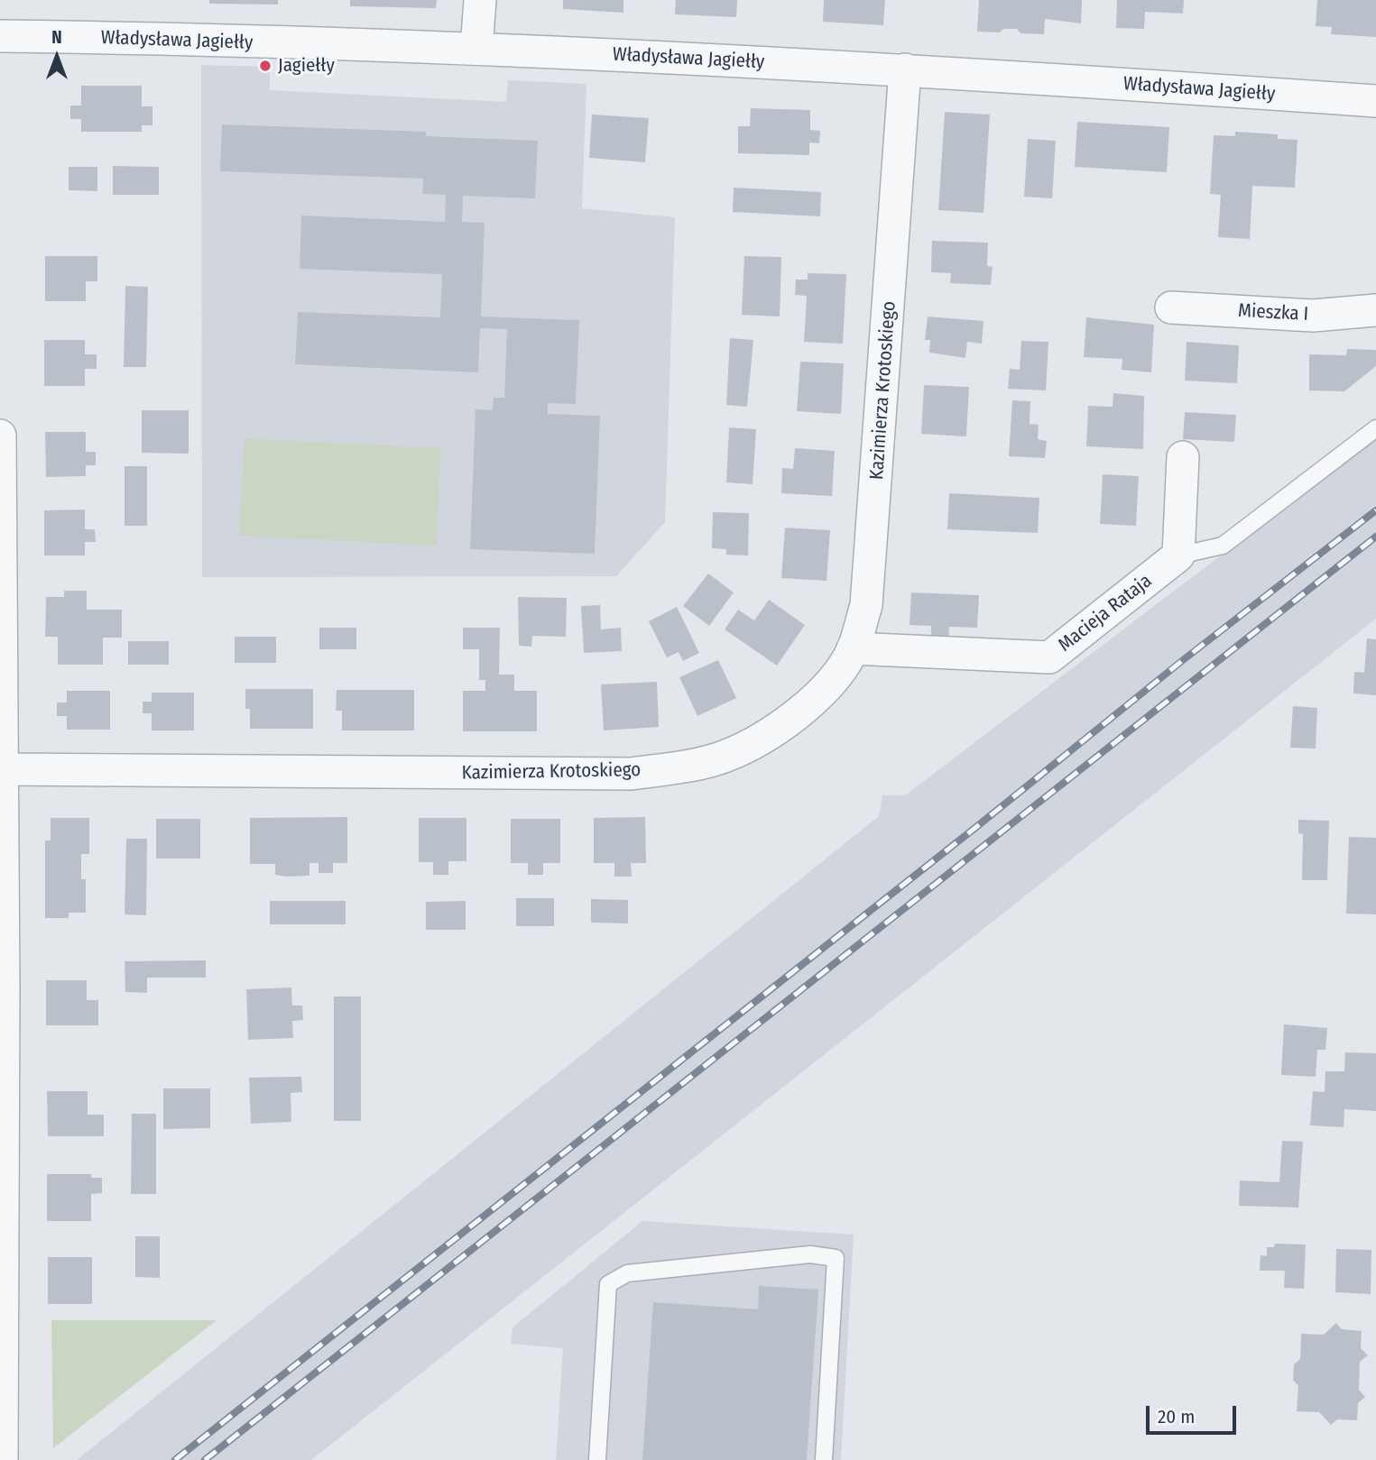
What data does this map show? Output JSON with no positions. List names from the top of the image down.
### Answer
{
  "streets": {
    "street": [
      "Władysława Jagiełły",
      "Mieszka I",
      "Kazimierza Krotoskiego",
      "Macieja Rataja"
    ]
  },
  "crossings": [
    ["Władysława Jagiełły", "Kazimierza Krotoskiego"],
    ["Kazimierza Krotoskiego", "Macieja Rataja"]
  ],
  "places": ["Jagiełły"],
  "scale_bar": "20 m",
  "north": "top"
}
